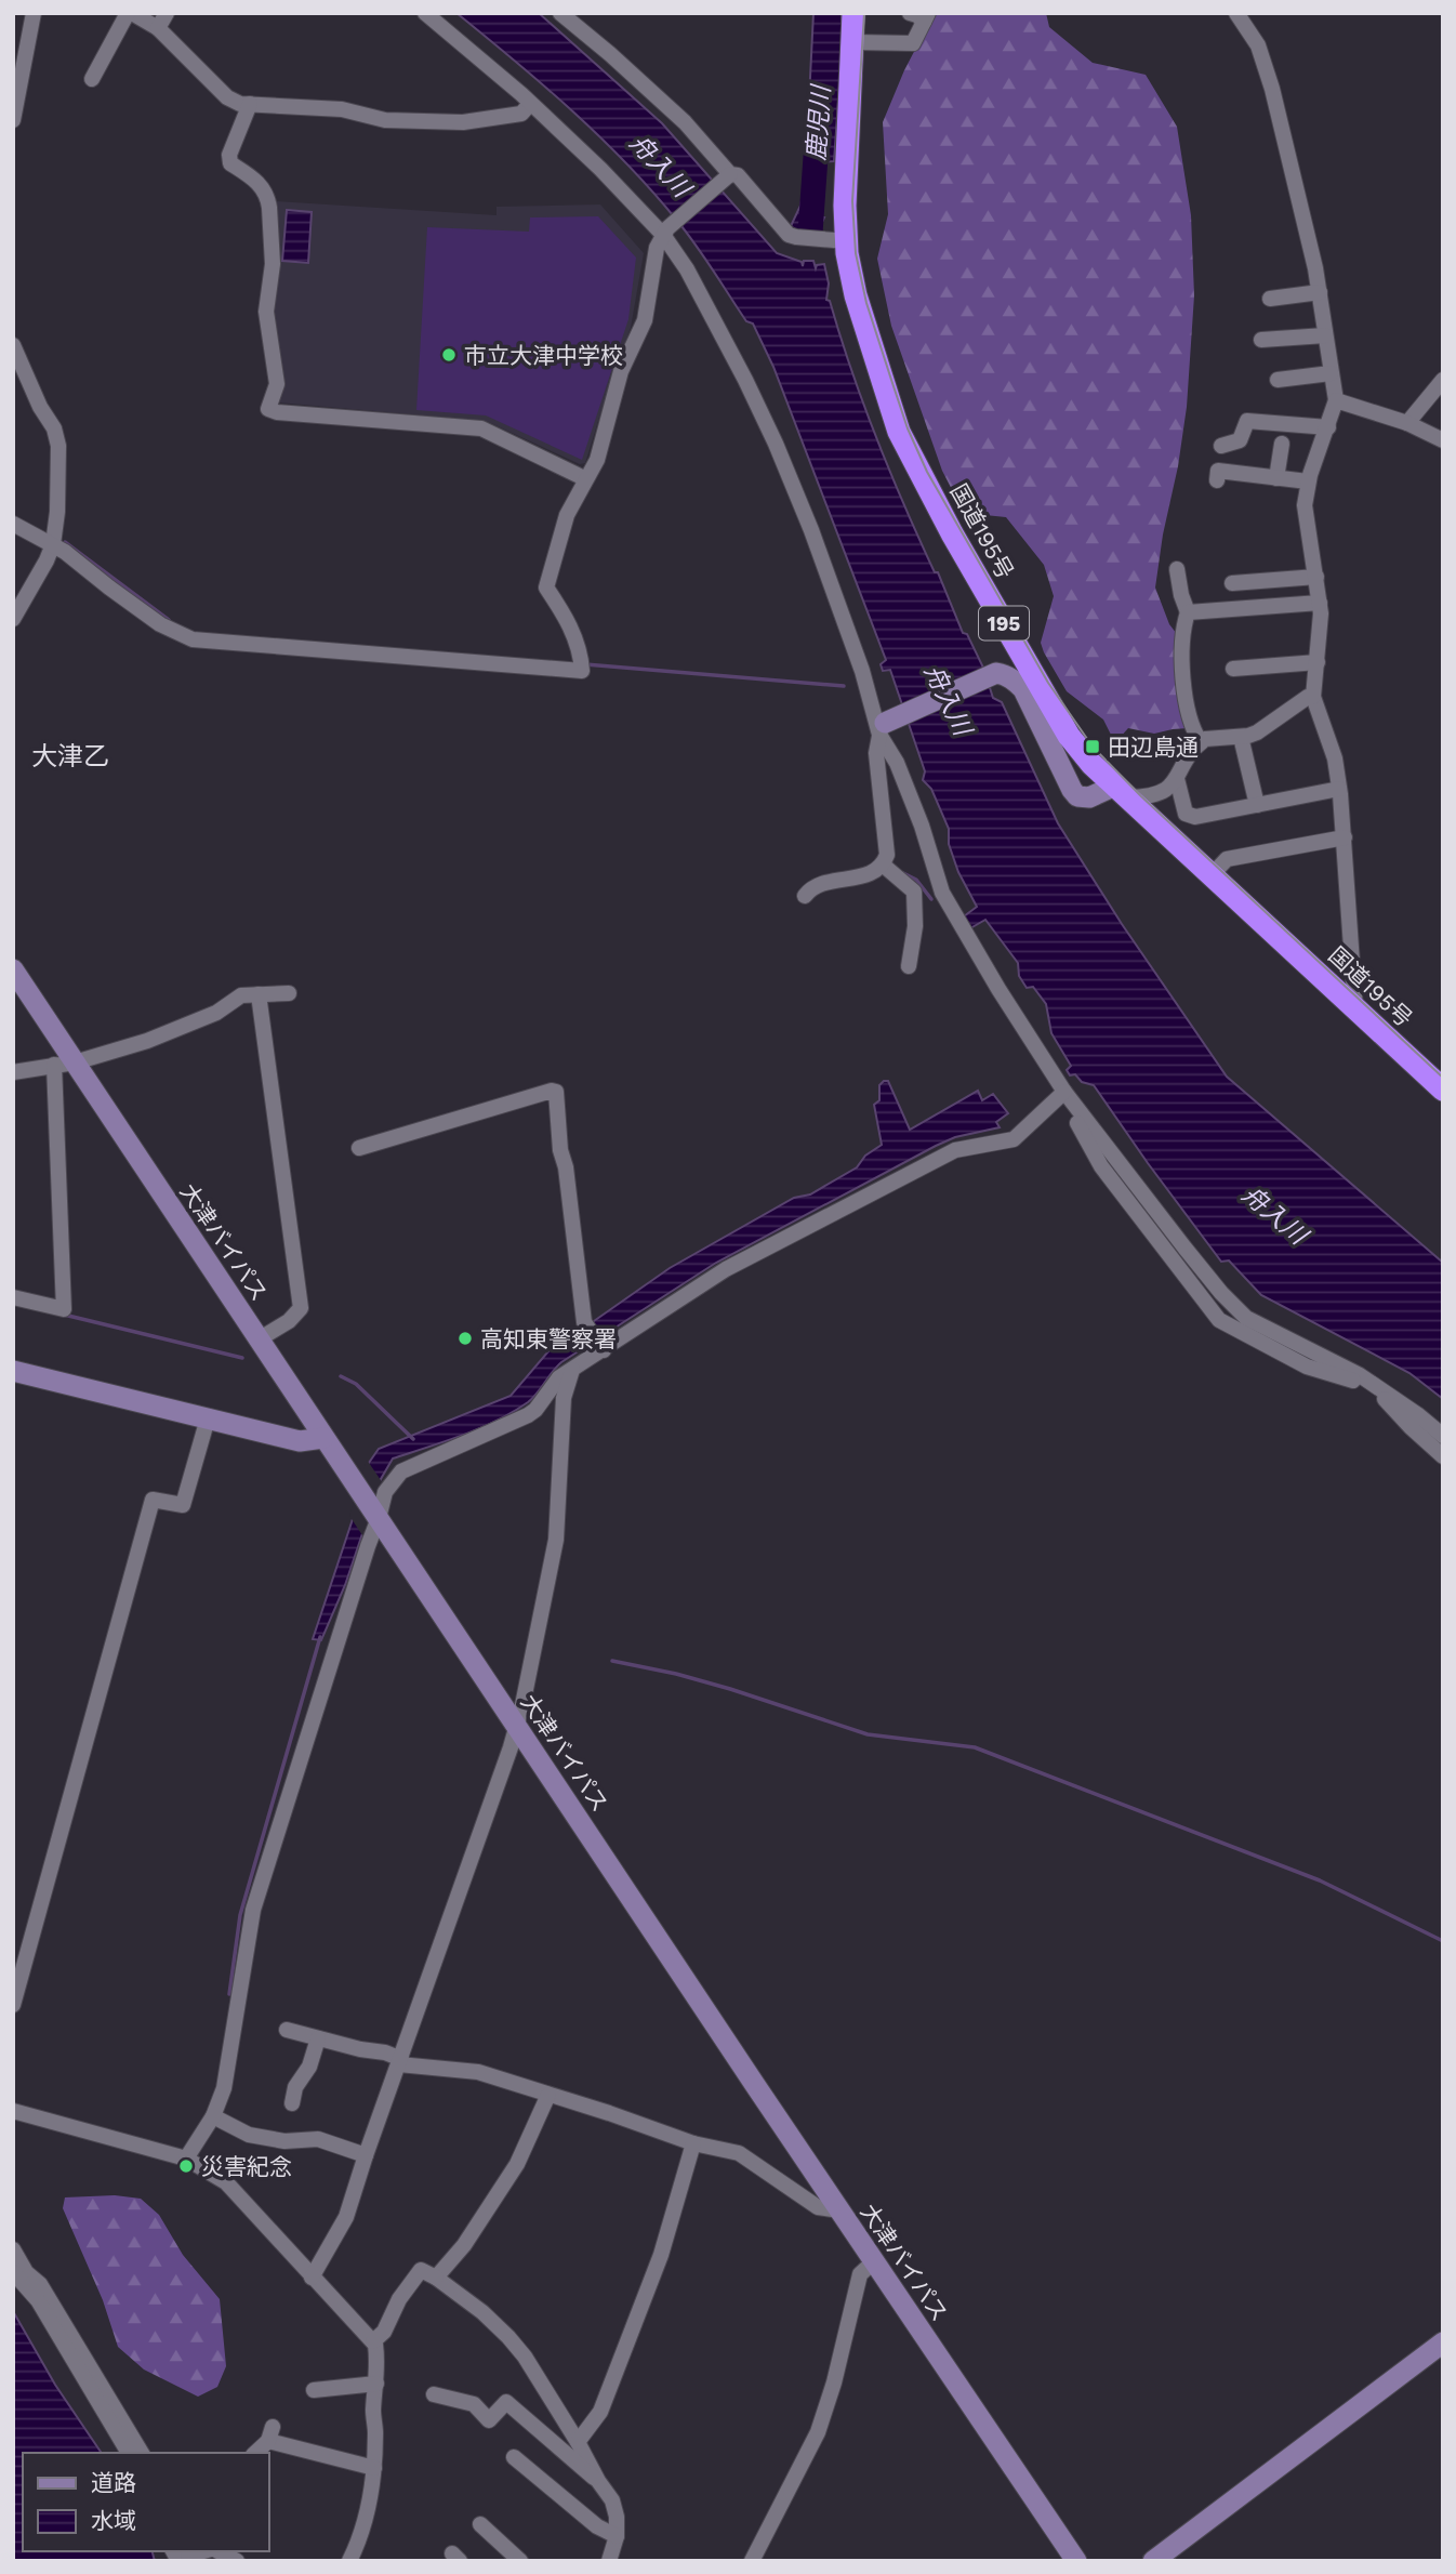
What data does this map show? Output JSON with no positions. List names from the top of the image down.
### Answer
{
  "streets": {
    "highway": ["国道195号", "195"],
    "main road": ["大津バイパス"]
  },
  "districts": ["大津乙"],
  "water": ["鹿児川", "舟入川"],
  "places": {
    "other": ["市立大津中学校", "高知東警察署", "災害紀念"],
    "transit": ["田辺島通"]
  },
  "legend": ["道路", "水域"]
}
